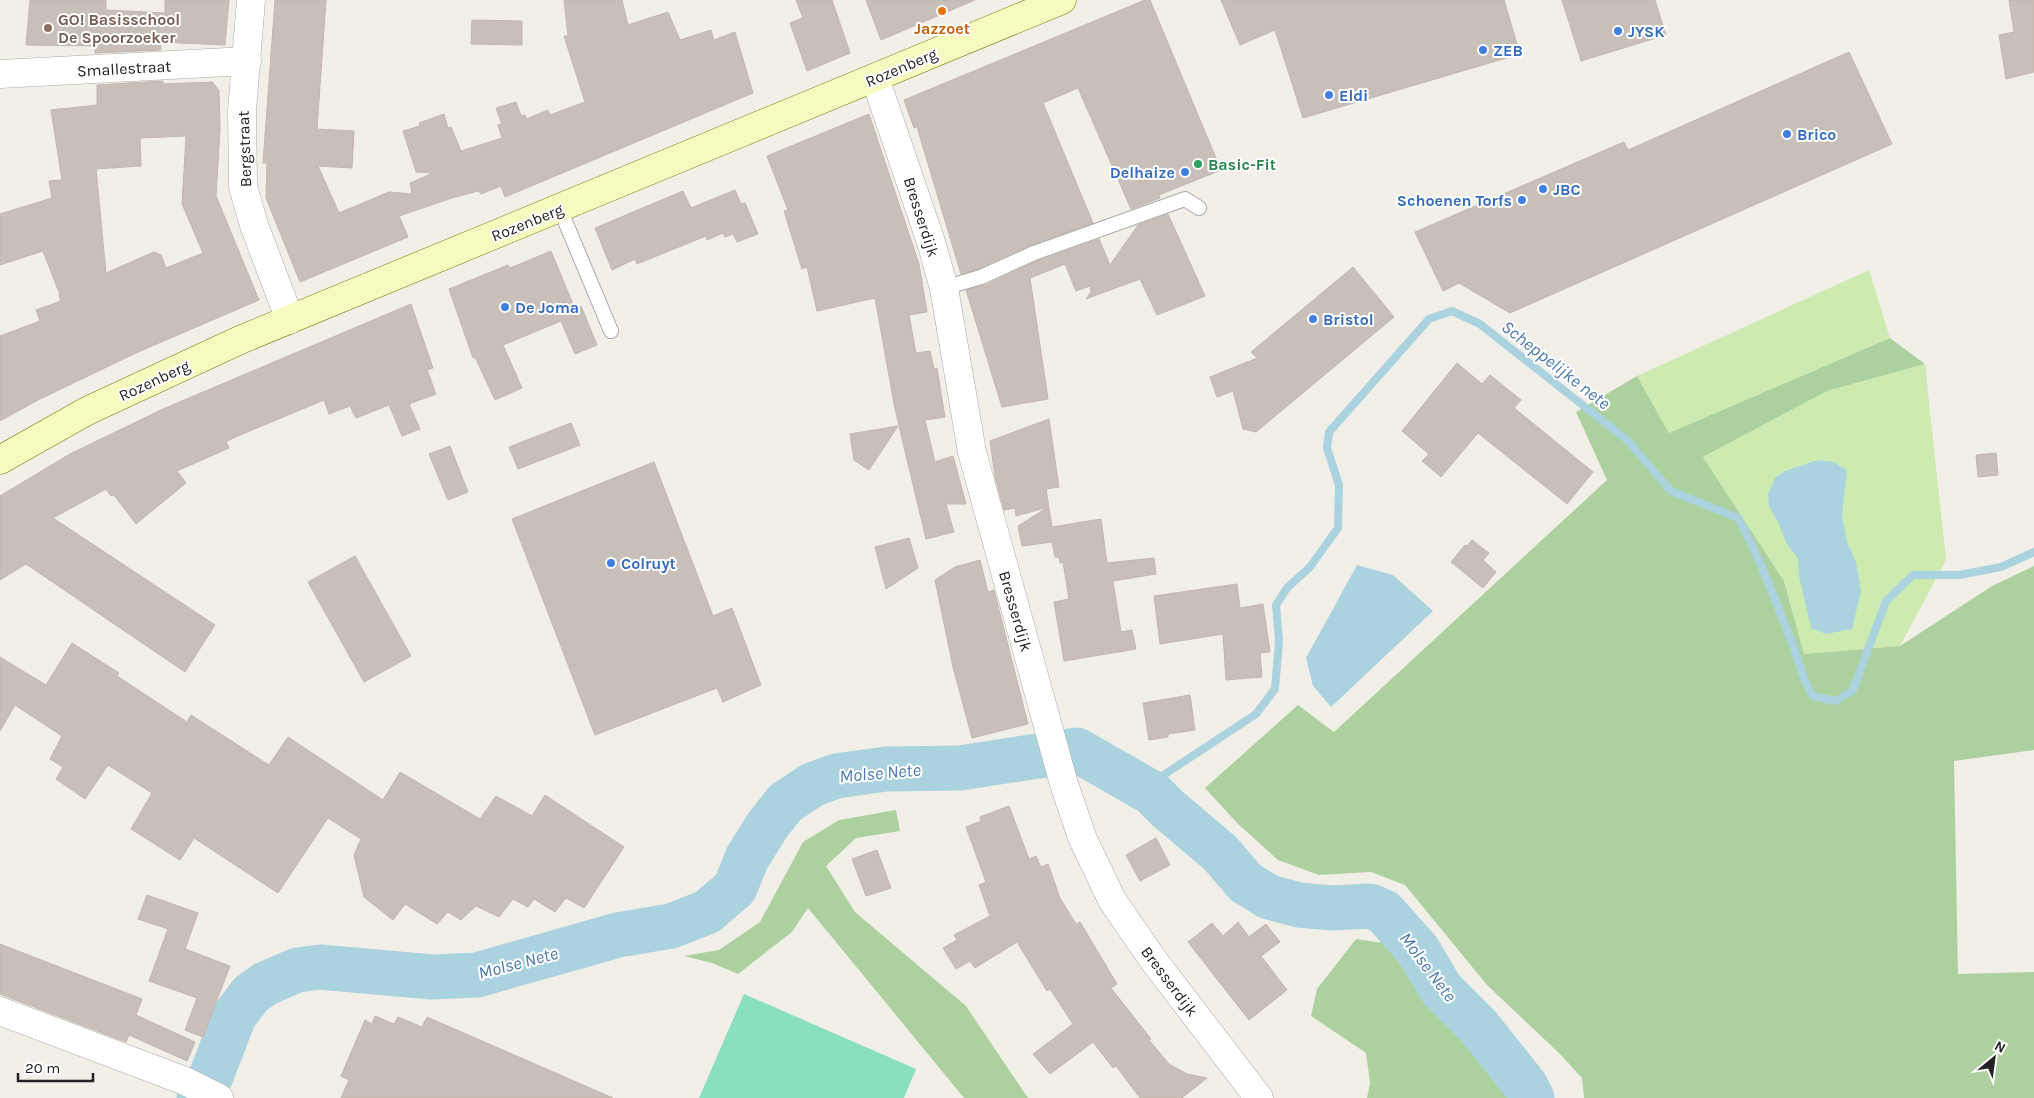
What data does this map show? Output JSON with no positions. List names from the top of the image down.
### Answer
{
  "streets": {
    "main road": ["Rozenberg"],
    "street": ["Smallestraat", "Bergstraat", "Bresserdijk"]
  },
  "crossings": [
    ["Rozenberg", "Bergstraat"],
    ["Rozenberg", "Bresserdijk"],
    ["Smallestraat", "Bergstraat"]
  ],
  "water": ["Scheppelijke nete", "Molse Nete"],
  "places": [
    "Jazzoet",
    "GO! Basisschool De Spoorzoeker",
    "JYSK",
    "ZEB",
    "Eldi",
    "Brico",
    "Basic-Fit",
    "Delhaize",
    "JBC",
    "Schoenen Torfs",
    "De Joma",
    "Bristol",
    "Colruyt"
  ],
  "scale_bar": "20 m",
  "north": "top right"
}
